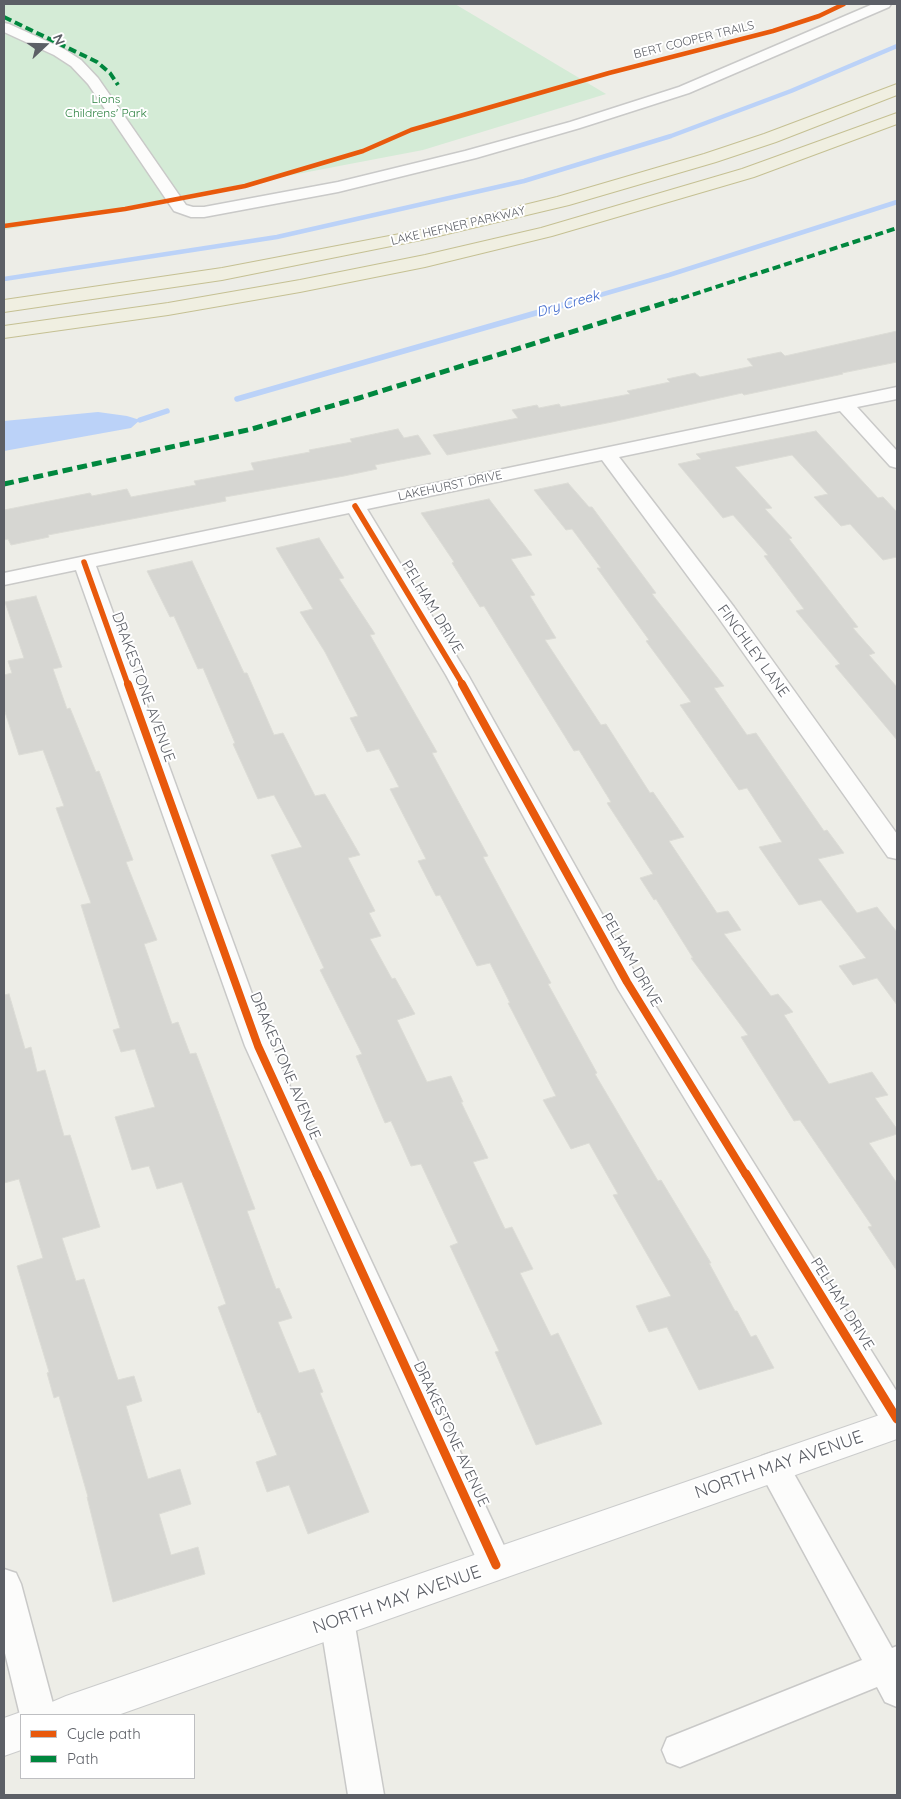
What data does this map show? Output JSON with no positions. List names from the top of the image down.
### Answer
{
  "streets": {
    "highway": ["LAKE HEFNER PARKWAY"],
    "main road": ["NORTH MAY AVENUE"],
    "street": [
      "LAKEHURST DRIVE",
      "PELHAM DRIVE",
      "FINCHLEY LANE",
      "DRAKESTONE AVENUE"
    ],
    "cycle path": ["BERT COOPER TRAILS"]
  },
  "crossings": [
    ["LAKEHURST DRIVE", "PELHAM DRIVE"],
    ["LAKEHURST DRIVE", "FINCHLEY LANE"],
    ["LAKEHURST DRIVE", "DRAKESTONE AVENUE"],
    ["DRAKESTONE AVENUE", "NORTH MAY AVENUE"]
  ],
  "water": ["Dry Creek"],
  "parks": ["Lions Childrens' Park"],
  "legend": ["Cycle path", "Path"],
  "north": "right"
}
